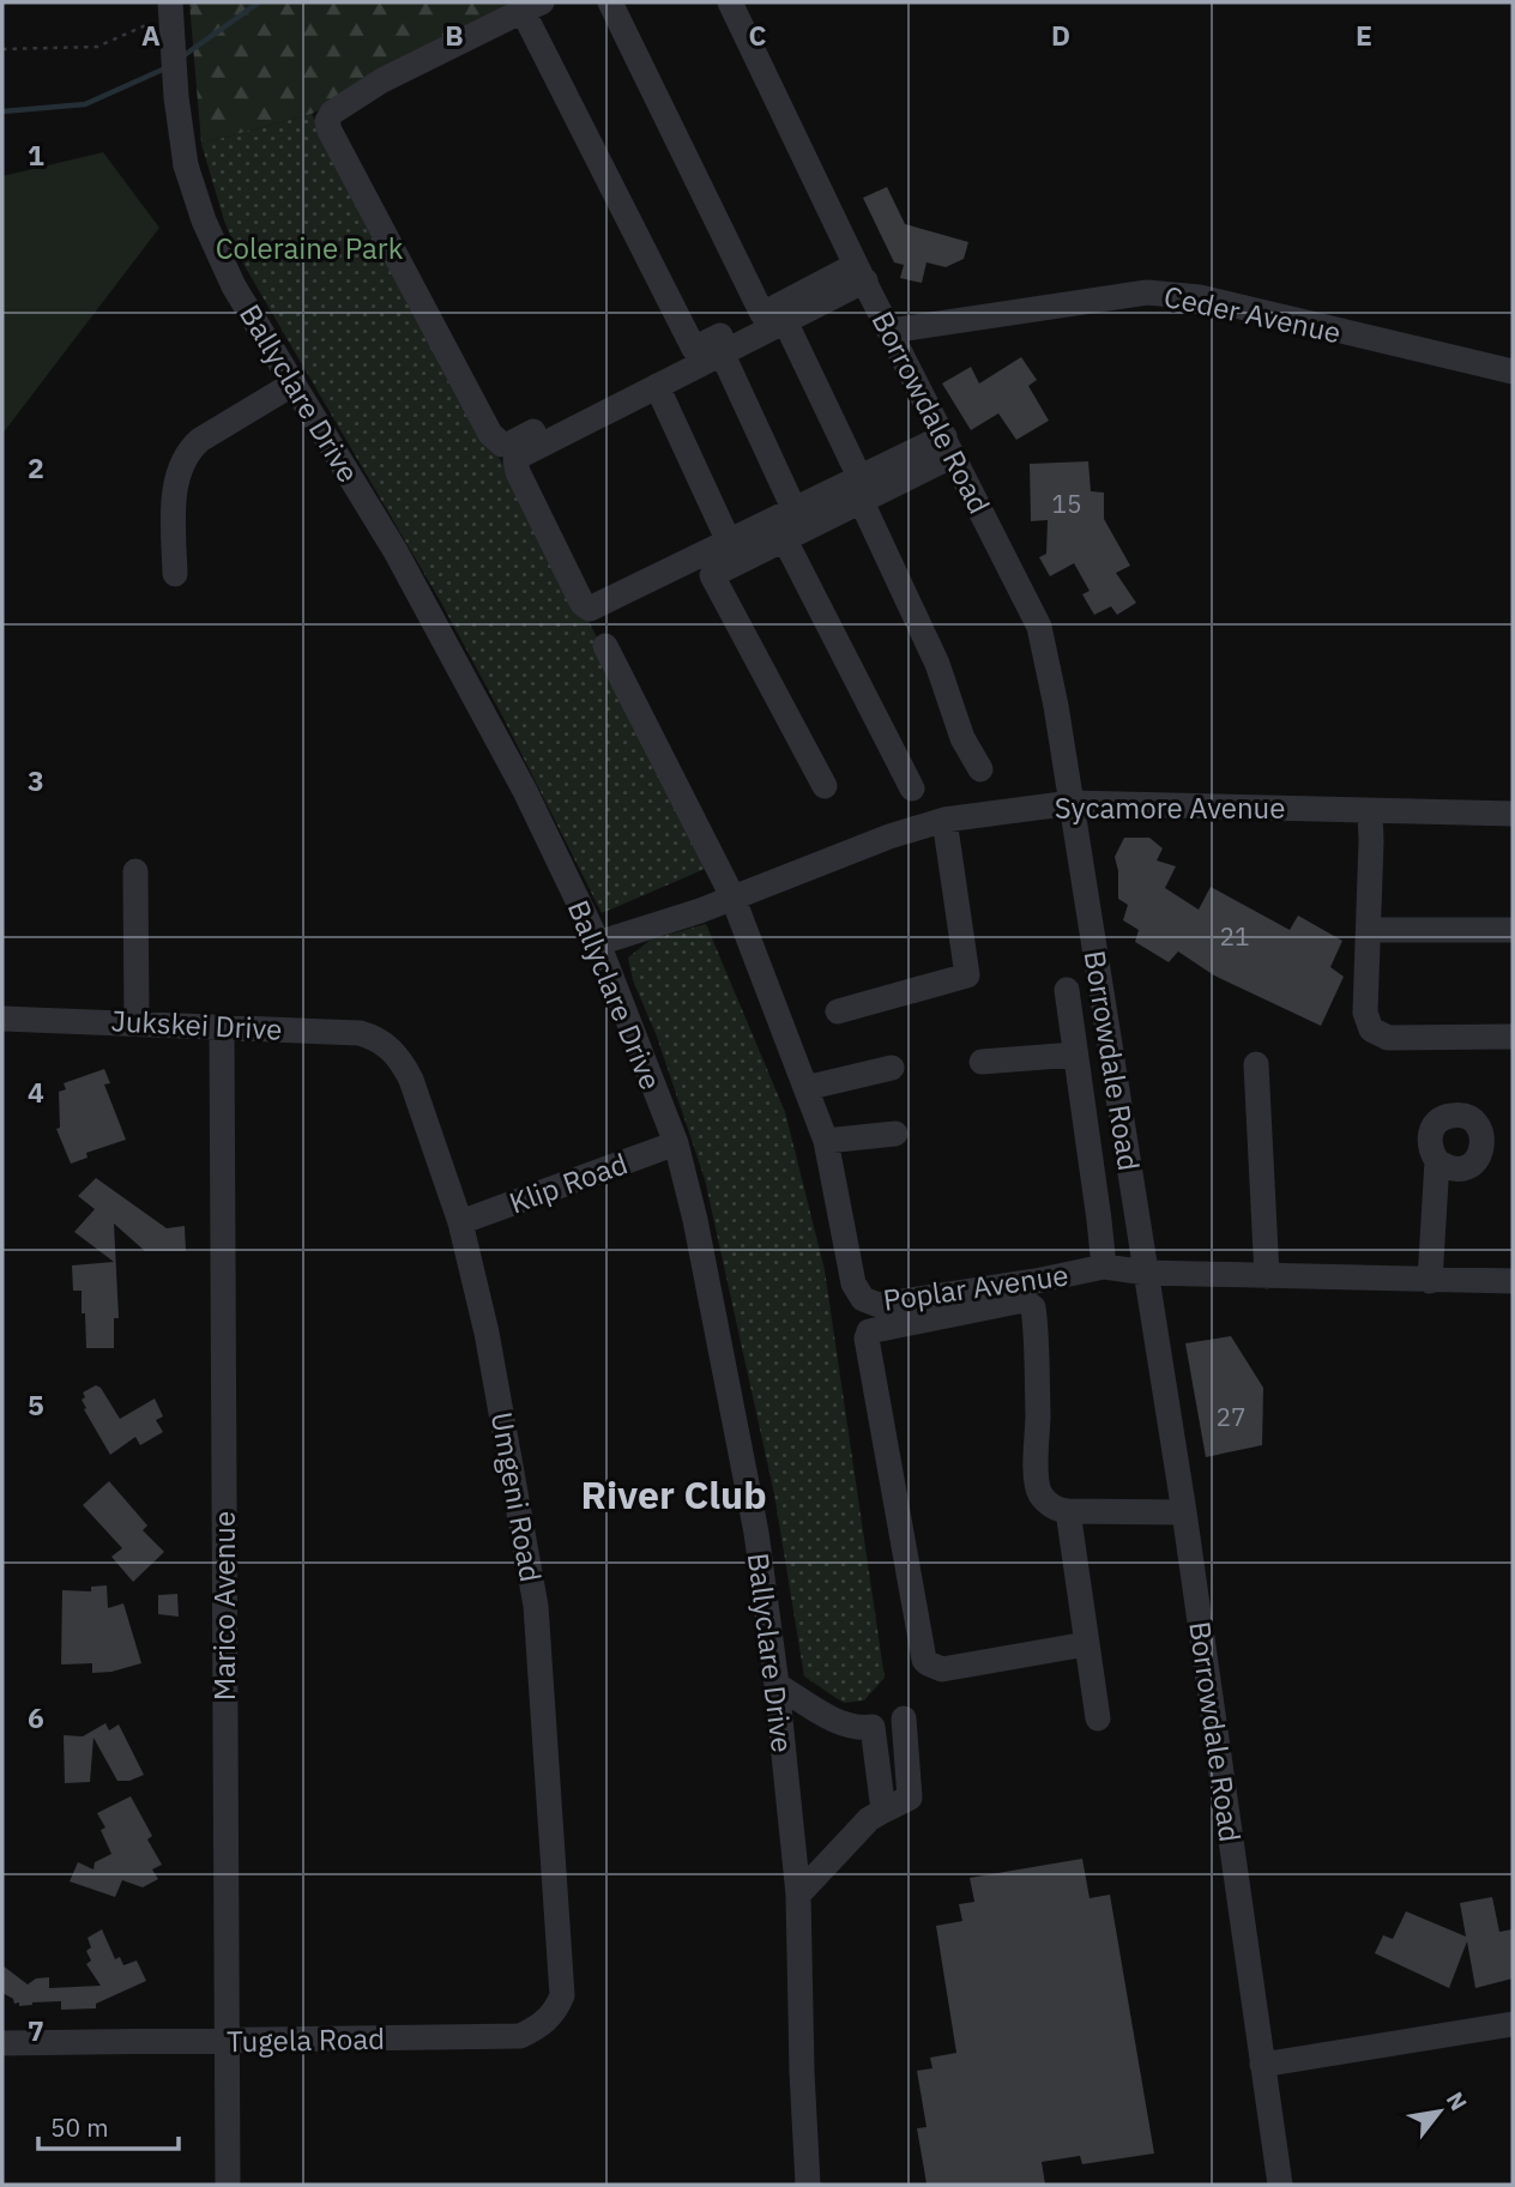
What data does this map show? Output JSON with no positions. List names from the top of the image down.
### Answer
{
  "streets": {
    "street": [
      "Ceder Avenue",
      "Ballyclare Drive",
      "Borrowdale Road",
      "Sycamore Avenue",
      "Jukskei Drive",
      "Klip Road",
      "Poplar Avenue",
      "Umgeni Road",
      "Marico Avenue",
      "Tugela Road"
    ]
  },
  "crossings": [
    ["Ceder Avenue", "Borrowdale Road"],
    ["Ballyclare Drive", "Sycamore Avenue"],
    ["Ballyclare Drive", "Klip Road"],
    ["Borrowdale Road", "Sycamore Avenue"],
    ["Borrowdale Road", "Poplar Avenue"],
    ["Sycamore Avenue", "Poplar Avenue"],
    ["Jukskei Drive", "Umgeni Road"],
    ["Jukskei Drive", "Marico Avenue"],
    ["Klip Road", "Umgeni Road"],
    ["Umgeni Road", "Tugela Road"],
    ["Marico Avenue", "Tugela Road"]
  ],
  "districts": ["River Club"],
  "parks": ["Coleraine Park"],
  "house_numbers": ["15", "21", "27"],
  "scale_bar": "50 m",
  "north": "top right",
  "grid": {
    "columns": [
      "A",
      "B",
      "C",
      "D",
      "E"
    ],
    "rows": [
      "1",
      "2",
      "3",
      "4",
      "5",
      "6",
      "7"
    ]
  }
}
